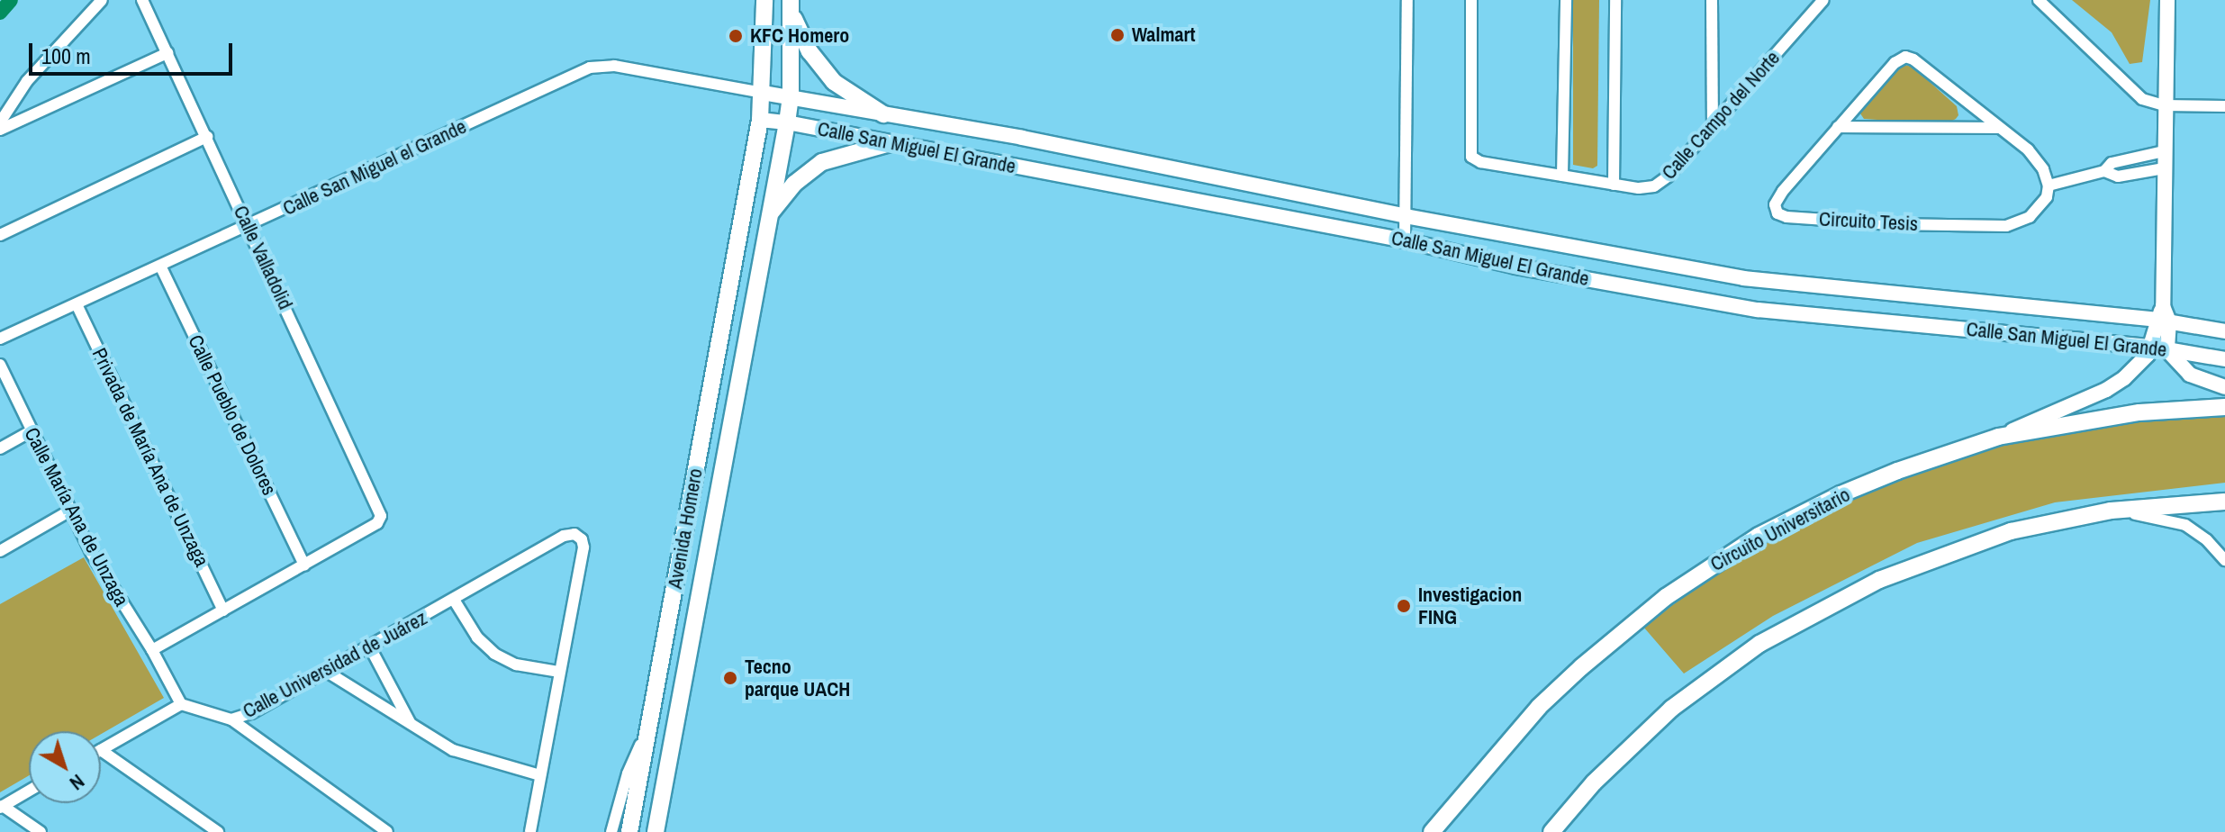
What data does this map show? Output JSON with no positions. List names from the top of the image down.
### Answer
{
  "streets": {
    "main road": ["Avenida Homero", "Circuito Universitario"],
    "street": [
      "Calle Campo del Norte",
      "Calle San Miguel El Grande",
      "Calle San Miguel el Grande",
      "Circuito Tesis",
      "Calle Valladolid",
      "Calle Pueblo de Dolores",
      "Privada de María Ana de Unzaga",
      "Calle María Ana de Unzaga",
      "Calle Universidad de Juárez"
    ]
  },
  "crossings": [
    ["Calle San Miguel El Grande", "Calle San Miguel el Grande"],
    ["Calle San Miguel El Grande", "Avenida Homero"],
    ["Calle San Miguel el Grande", "Calle Valladolid"],
    ["Calle San Miguel el Grande", "Calle Pueblo de Dolores"],
    ["Calle San Miguel el Grande", "Privada de María Ana de Unzaga"],
    ["Calle San Miguel el Grande", "Avenida Homero"],
    ["Calle Valladolid", "Calle Pueblo de Dolores"],
    ["Calle María Ana de Unzaga", "Calle Universidad de Juárez"]
  ],
  "places": [
    "Walmart",
    "KFC Homero",
    "Investigacion FING",
    "Tecno parque UACH"
  ],
  "scale_bar": "100 m",
  "north": "bottom right"
}
